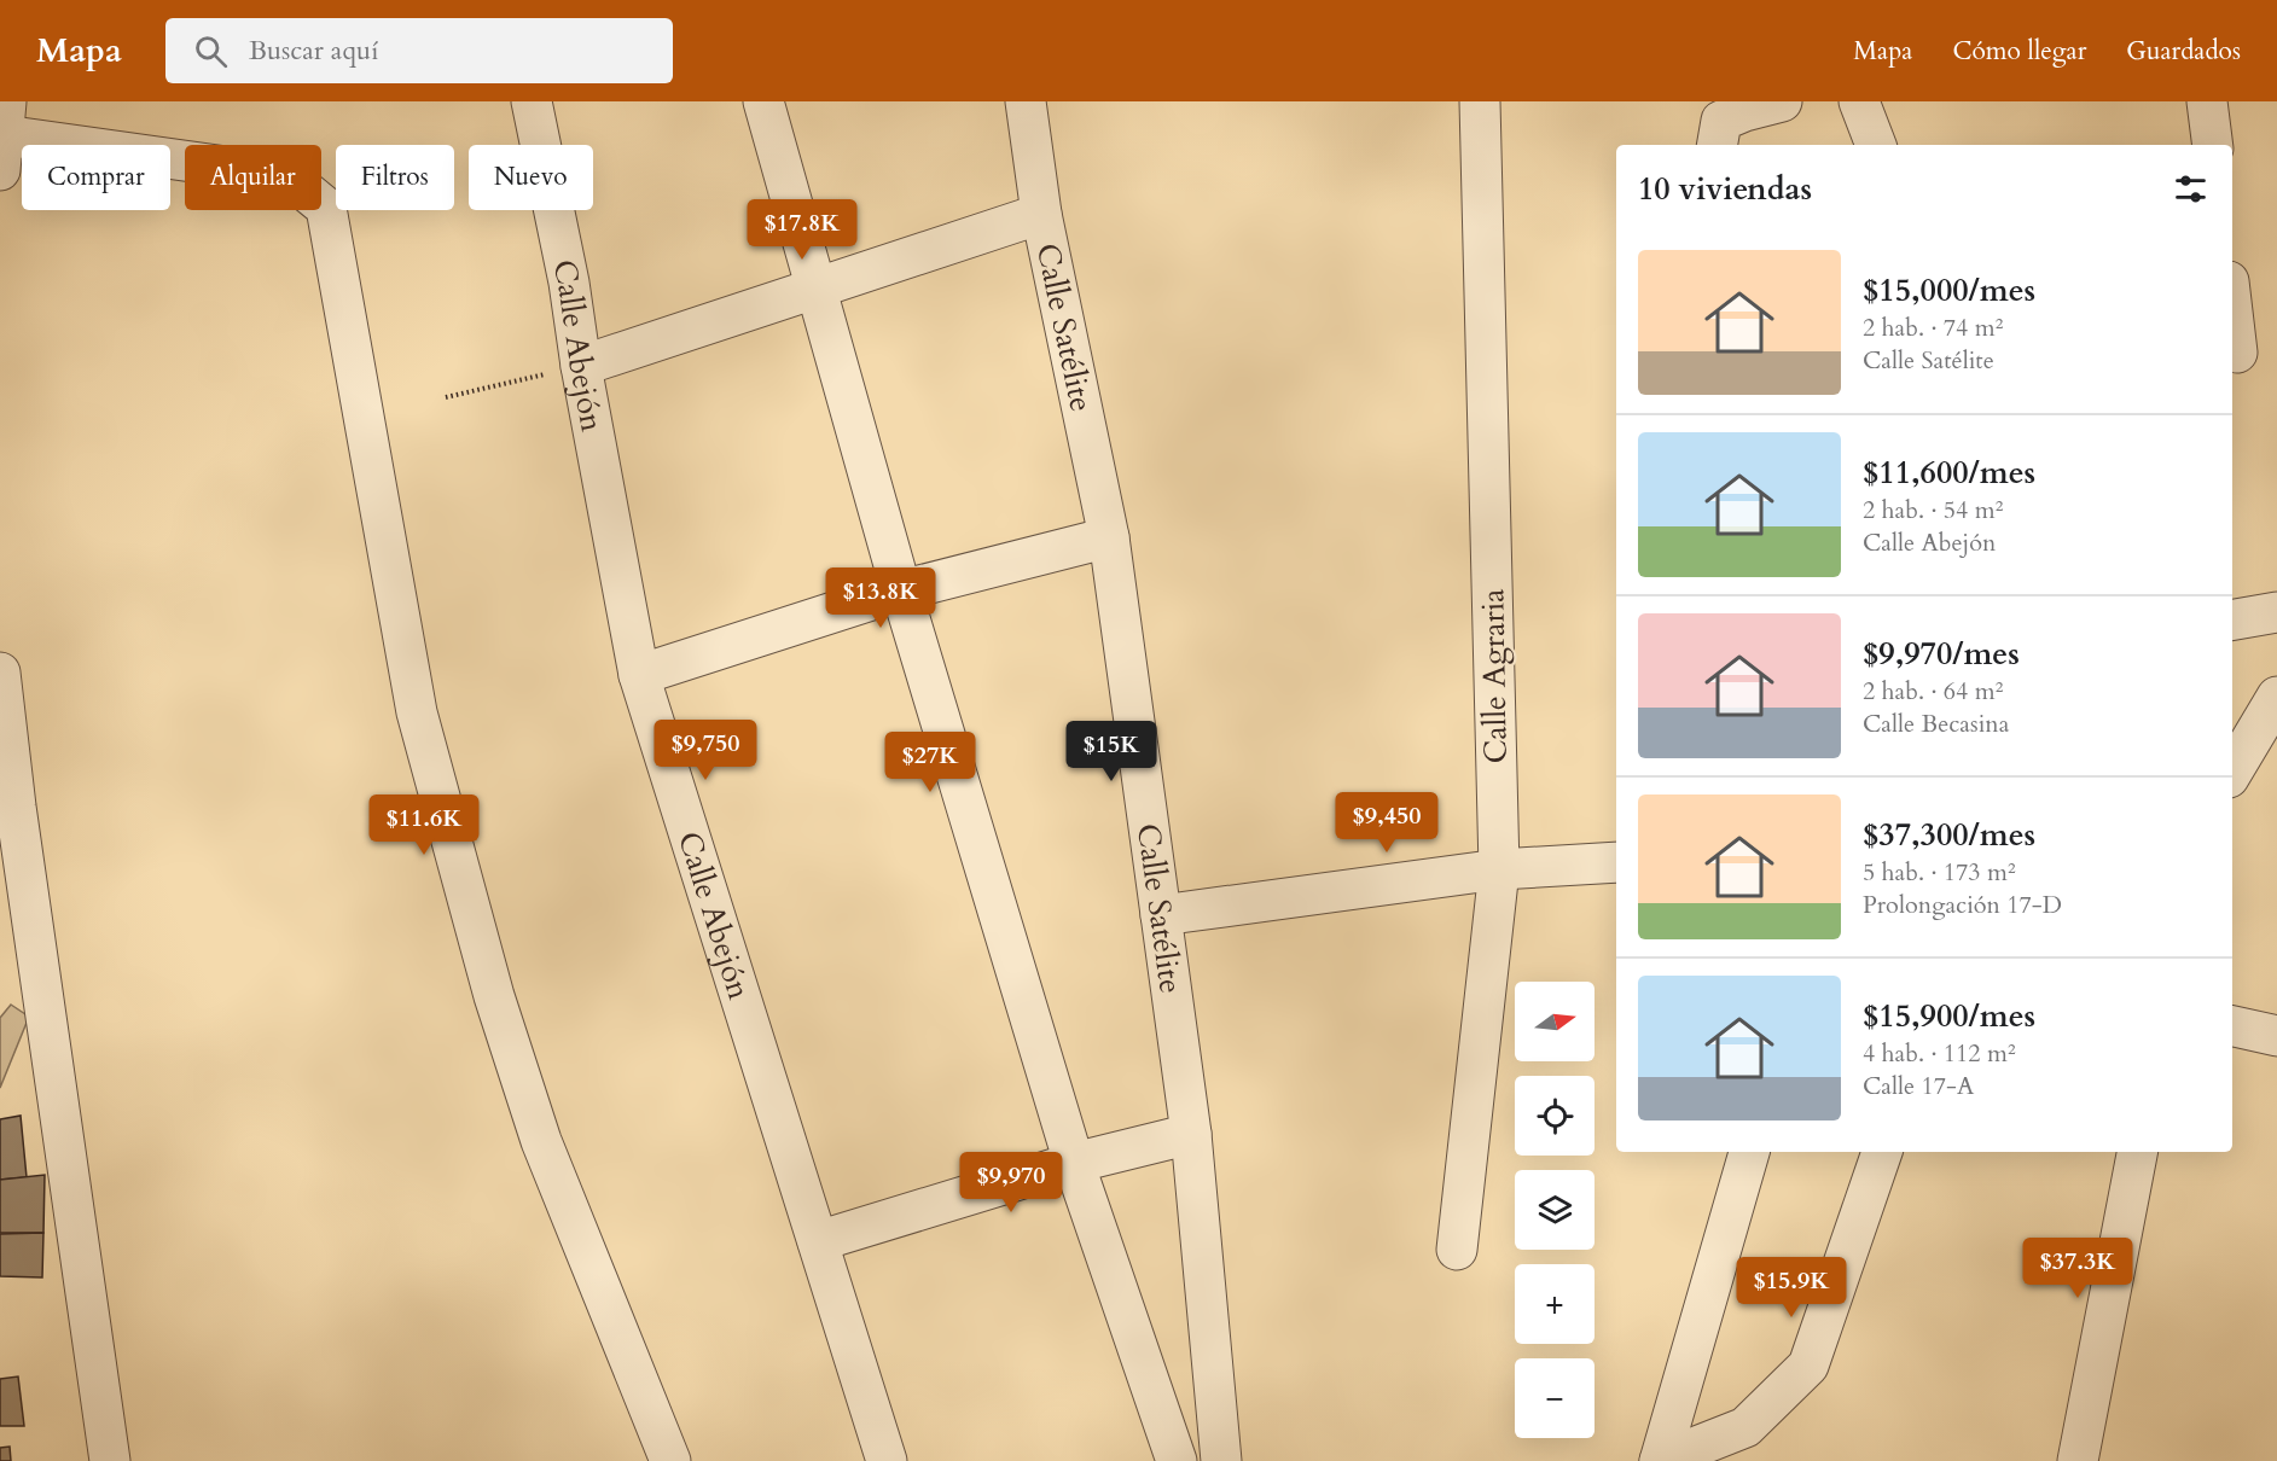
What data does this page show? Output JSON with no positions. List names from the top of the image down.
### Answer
{
  "streets": {
    "street": ["Calle Satélite", "Calle Abejón", "Calle Agraria"]
  },
  "north": "right",
  "page": {
    "header": "Mapa",
    "search": "Buscar aquí",
    "nav": ["Mapa", "Cómo llegar", "Guardados"],
    "chip": [
      "Comprar",
      "Alquilar",
      "Filtros",
      "Nuevo"
    ],
    "heading": "10 viviendas",
    "price": [
      "$17.8K",
      "$13.8K",
      "$9,750",
      "$15K",
      "$27K",
      "$9,450",
      "$11.6K",
      "$9,970",
      "$37.3K",
      "$15.9K"
    ],
    "list": [
      {
        "name": "$15,000/mes",
        "note": "2 hab. · 74 m² · Calle Satélite"
      },
      {
        "name": "$11,600/mes",
        "note": "2 hab. · 54 m² · Calle Abejón"
      },
      {
        "name": "$9,970/mes",
        "note": "2 hab. · 64 m² · Calle Becasina"
      },
      {
        "name": "$37,300/mes",
        "note": "5 hab. · 173 m² · Prolongación 17-D"
      },
      {
        "name": "$15,900/mes",
        "note": "4 hab. · 112 m² · Calle 17-A"
      }
    ],
    "map_buttons": ["+", "−"]
  }
}
